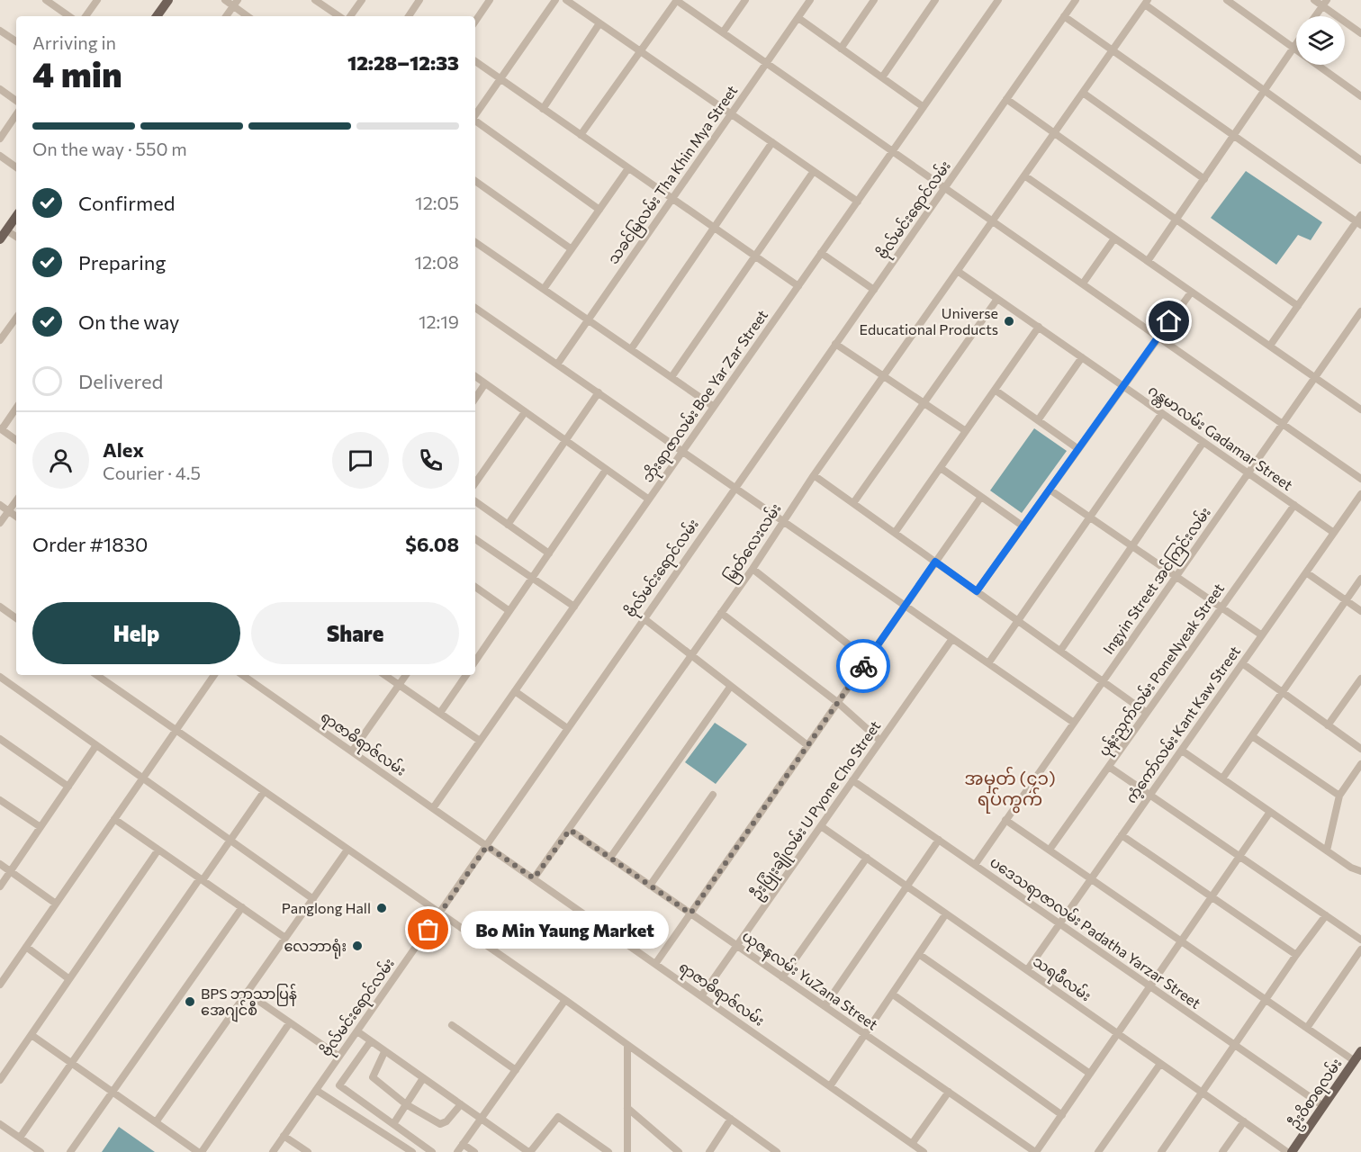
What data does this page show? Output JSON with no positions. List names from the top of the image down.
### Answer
{
  "streets": {
    "main road": ["ဦးဝိစာရလမ်း"],
    "street": [
      "သခင်မြလမ်း Tha Khin Mya Street",
      "ဗိုလ်မင်းရောင်လမ်း",
      "ဘိုးရာဇာလမ်း Boe Yar Zar Street",
      "ဂန္တမာလမ်း Gadamar Street",
      "မြတ်လေးလမ်း",
      "Ingyin Street အင်ကြင်းလမ်း",
      "ပုန်းညှက်လမ်း PoneNyeak Street",
      "ကံ့ကော်လမ်း Kant Kaw Street",
      "ရာဇာဓိရာဇ်လမ်း",
      "ဦးပြုံးချိုလမ်း U Pyone Cho Street",
      "ပဒေသရာဇာလမ်း Padatha Yarzar Street",
      "သရဖီလမ်း",
      "ယုဇနလမ်း YuZana Street"
    ]
  },
  "crossings": [
    ["ဗိုလ်မင်းရောင်လမ်း", "ရာဇာဓိရာဇ်လမ်း"],
    ["ဘိုးရာဇာလမ်း Boe Yar Zar Street", "ရာဇာဓိရာဇ်လမ်း"],
    ["ဂန္တမာလမ်း Gadamar Street", "မြတ်လေးလမ်း"],
    ["ဂန္တမာလမ်း Gadamar Street", "Ingyin Street အင်ကြင်းလမ်း"],
    ["ဂန္တမာလမ်း Gadamar Street", "ပုန်းညှက်လမ်း PoneNyeak Street"],
    ["ဂန္တမာလမ်း Gadamar Street", "ကံ့ကော်လမ်း Kant Kaw Street"],
    ["မြတ်လေးလမ်း", "ရာဇာဓိရာဇ်လမ်း"],
    ["မြတ်လေးလမ်း", "ယုဇနလမ်း YuZana Street"],
    ["Ingyin Street အင်ကြင်းလမ်း", "ပဒေသရာဇာလမ်း Padatha Yarzar Street"],
    ["ကံ့ကော်လမ်း Kant Kaw Street", "ပဒေသရာဇာလမ်း Padatha Yarzar Street"],
    ["ကံ့ကော်လမ်း Kant Kaw Street", "သရဖီလမ်း"],
    ["ရာဇာဓိရာဇ်လမ်း", "ဦးပြုံးချိုလမ်း U Pyone Cho Street"],
    ["ဦးပြုံးချိုလမ်း U Pyone Cho Street", "ပဒေသရာဇာလမ်း Padatha Yarzar Street"],
    ["ဦးပြုံးချိုလမ်း U Pyone Cho Street", "သရဖီလမ်း"],
    ["ဦးပြုံးချိုလမ်း U Pyone Cho Street", "ယုဇနလမ်း YuZana Street"],
    ["ပဒေသရာဇာလမ်း Padatha Yarzar Street", "ဦးဝိစာရလမ်း"]
  ],
  "districts": ["အမှတ် (၄၁) ရပ်ကွက်"],
  "places": [
    "Universe Educational Products",
    "Panglong Hall",
    "Bo Min Yaung Market",
    "လေဘာရုံး",
    "BPS ဘာသာပြန် အေဂျင်စီ"
  ],
  "page": {
    "heading": ["4 min", "Arriving in", "12:28–12:33"],
    "panel": [
      "Alex",
      "Courier · 4.5",
      "Order #1830",
      "$6.08"
    ],
    "bar": "On the way · 550 m",
    "list": [
      ["Confirmed", "12:05"],
      ["Preparing", "12:08"],
      ["On the way", "12:19"],
      "Delivered"
    ],
    "buttons": ["Help", "Share"],
    "bubble": "Bo Min Yaung Market"
  }
}
